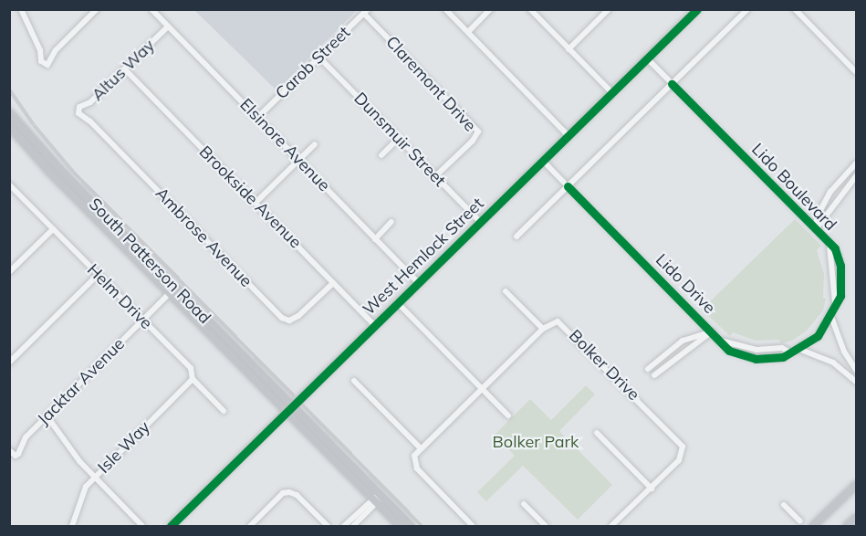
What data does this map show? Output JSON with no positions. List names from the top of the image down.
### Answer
{
  "streets": {
    "street": [
      "Carob Street",
      "Altus Way",
      "Claremont Drive",
      "Dunsmuir Street",
      "Elsinore Avenue",
      "Lido Boulevard",
      "Brookside Avenue",
      "Ambrose Avenue",
      "West Hemlock Street",
      "South Patterson Road",
      "Lido Drive",
      "Helm Drive",
      "Bolker Drive",
      "Jacktar Avenue",
      "Isle Way"
    ]
  },
  "crossings": [
    ["Carob Street", "Claremont Drive"],
    ["Carob Street", "Dunsmuir Street"],
    ["Carob Street", "Elsinore Avenue"],
    ["Altus Way", "Elsinore Avenue"],
    ["Altus Way", "Brookside Avenue"],
    ["Altus Way", "Ambrose Avenue"],
    ["Claremont Drive", "Dunsmuir Street"],
    ["Dunsmuir Street", "West Hemlock Street"],
    ["Elsinore Avenue", "West Hemlock Street"],
    ["Lido Boulevard", "West Hemlock Street"],
    ["Lido Boulevard", "Lido Drive"],
    ["Brookside Avenue", "Ambrose Avenue"],
    ["Brookside Avenue", "West Hemlock Street"],
    ["West Hemlock Street", "South Patterson Road"],
    ["West Hemlock Street", "Lido Drive"],
    ["South Patterson Road", "Jacktar Avenue"],
    ["Helm Drive", "Jacktar Avenue"],
    ["Helm Drive", "Isle Way"]
  ],
  "parks": ["Bolker Park"]
}
